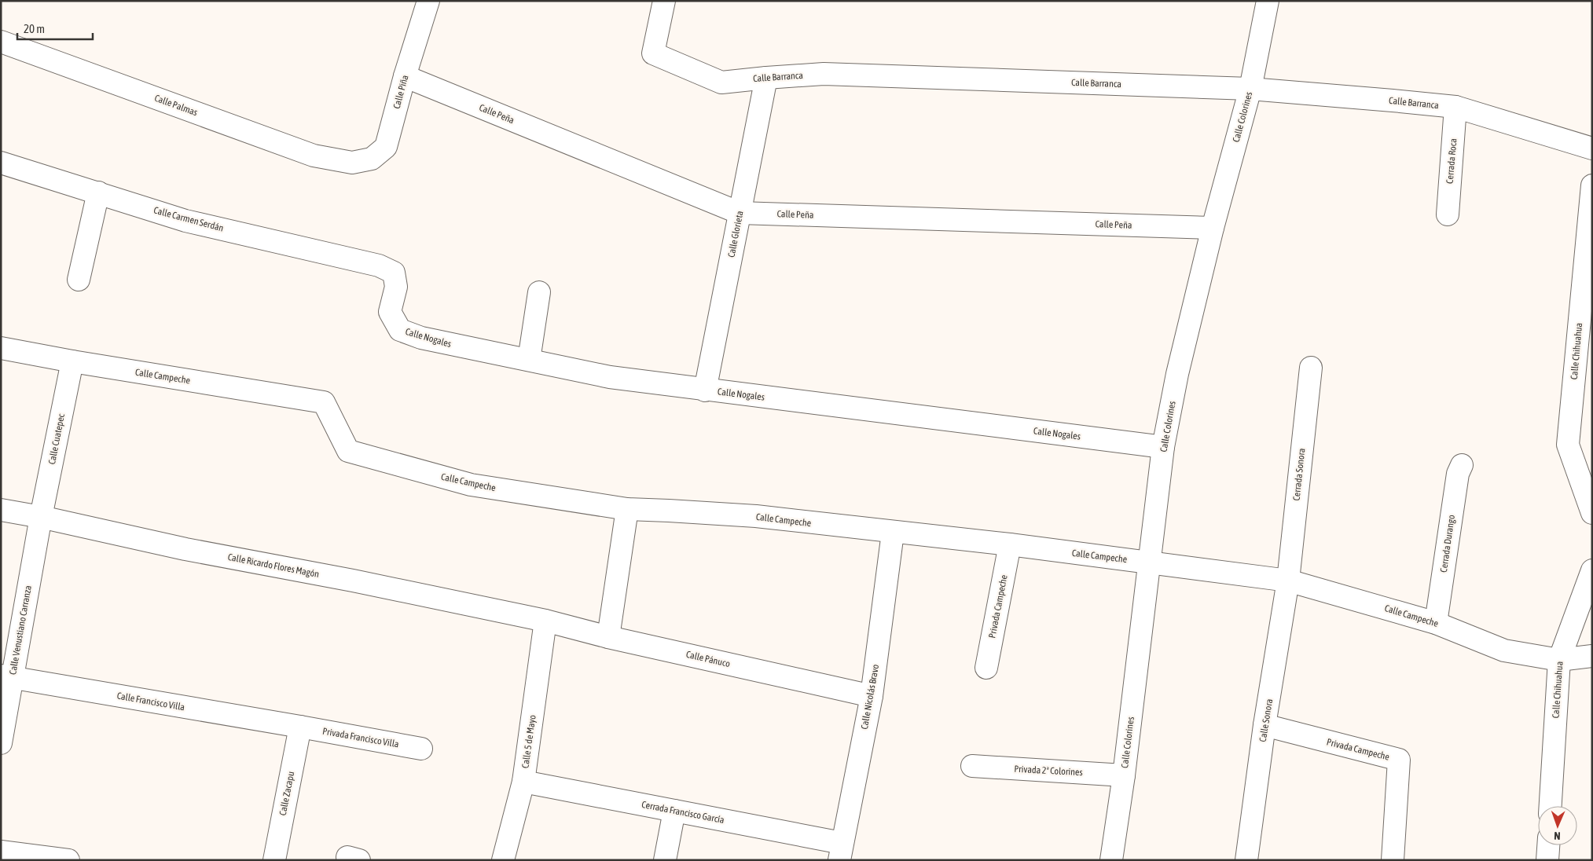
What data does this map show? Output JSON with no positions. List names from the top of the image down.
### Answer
{
  "streets": {
    "street": [
      "Calle Barranca",
      "Calle Piña",
      "Calle Palmas",
      "Calle Peña",
      "Calle Colorines",
      "Cerrada Roca",
      "Calle Carmen Serdán",
      "Calle Glorieta",
      "Calle Nogales",
      "Calle Chihuahua",
      "Calle Campeche",
      "Calle Cuatepec",
      "Cerrada Sonora",
      "Cerrada Durango",
      "Calle Ricardo Flores Magón",
      "Privada Campeche",
      "Calle Venustiano Carranza",
      "Calle Pánuco",
      "Calle Nicolás Bravo",
      "Calle Francisco Villa",
      "Calle Sonora",
      "Privada Francisco Villa",
      "Calle 5 de Mayo",
      "Privada 2ª Colorines",
      "Calle Zacapu",
      "Cerrada Francisco García"
    ]
  },
  "crossings": [
    ["Calle Barranca", "Calle Colorines"],
    ["Calle Barranca", "Cerrada Roca"],
    ["Calle Barranca", "Calle Glorieta"],
    ["Calle Piña", "Calle Palmas"],
    ["Calle Piña", "Calle Peña"],
    ["Calle Peña", "Calle Colorines"],
    ["Calle Peña", "Calle Glorieta"],
    ["Calle Colorines", "Calle Nogales"],
    ["Calle Colorines", "Calle Campeche"],
    ["Calle Colorines", "Privada 2ª Colorines"],
    ["Calle Carmen Serdán", "Calle Nogales"],
    ["Calle Glorieta", "Calle Nogales"],
    ["Calle Chihuahua", "Calle Campeche"],
    ["Calle Campeche", "Calle Cuatepec"],
    ["Calle Campeche", "Cerrada Sonora"],
    ["Calle Campeche", "Cerrada Durango"],
    ["Calle Campeche", "Privada Campeche"],
    ["Calle Campeche", "Calle Nicolás Bravo"],
    ["Calle Campeche", "Calle Sonora"],
    ["Calle Cuatepec", "Calle Ricardo Flores Magón"],
    ["Calle Cuatepec", "Calle Venustiano Carranza"],
    ["Cerrada Sonora", "Calle Sonora"],
    ["Calle Ricardo Flores Magón", "Calle Venustiano Carranza"],
    ["Calle Ricardo Flores Magón", "Calle Pánuco"],
    ["Calle Ricardo Flores Magón", "Calle 5 de Mayo"],
    ["Privada Campeche", "Calle Sonora"],
    ["Calle Venustiano Carranza", "Calle Francisco Villa"],
    ["Calle Pánuco", "Calle Nicolás Bravo"],
    ["Calle Pánuco", "Calle 5 de Mayo"],
    ["Calle Nicolás Bravo", "Cerrada Francisco García"],
    ["Calle Francisco Villa", "Privada Francisco Villa"],
    ["Calle Francisco Villa", "Calle Zacapu"],
    ["Privada Francisco Villa", "Calle Zacapu"],
    ["Calle 5 de Mayo", "Cerrada Francisco García"]
  ],
  "scale_bar": "20 m",
  "north": "bottom"
}
